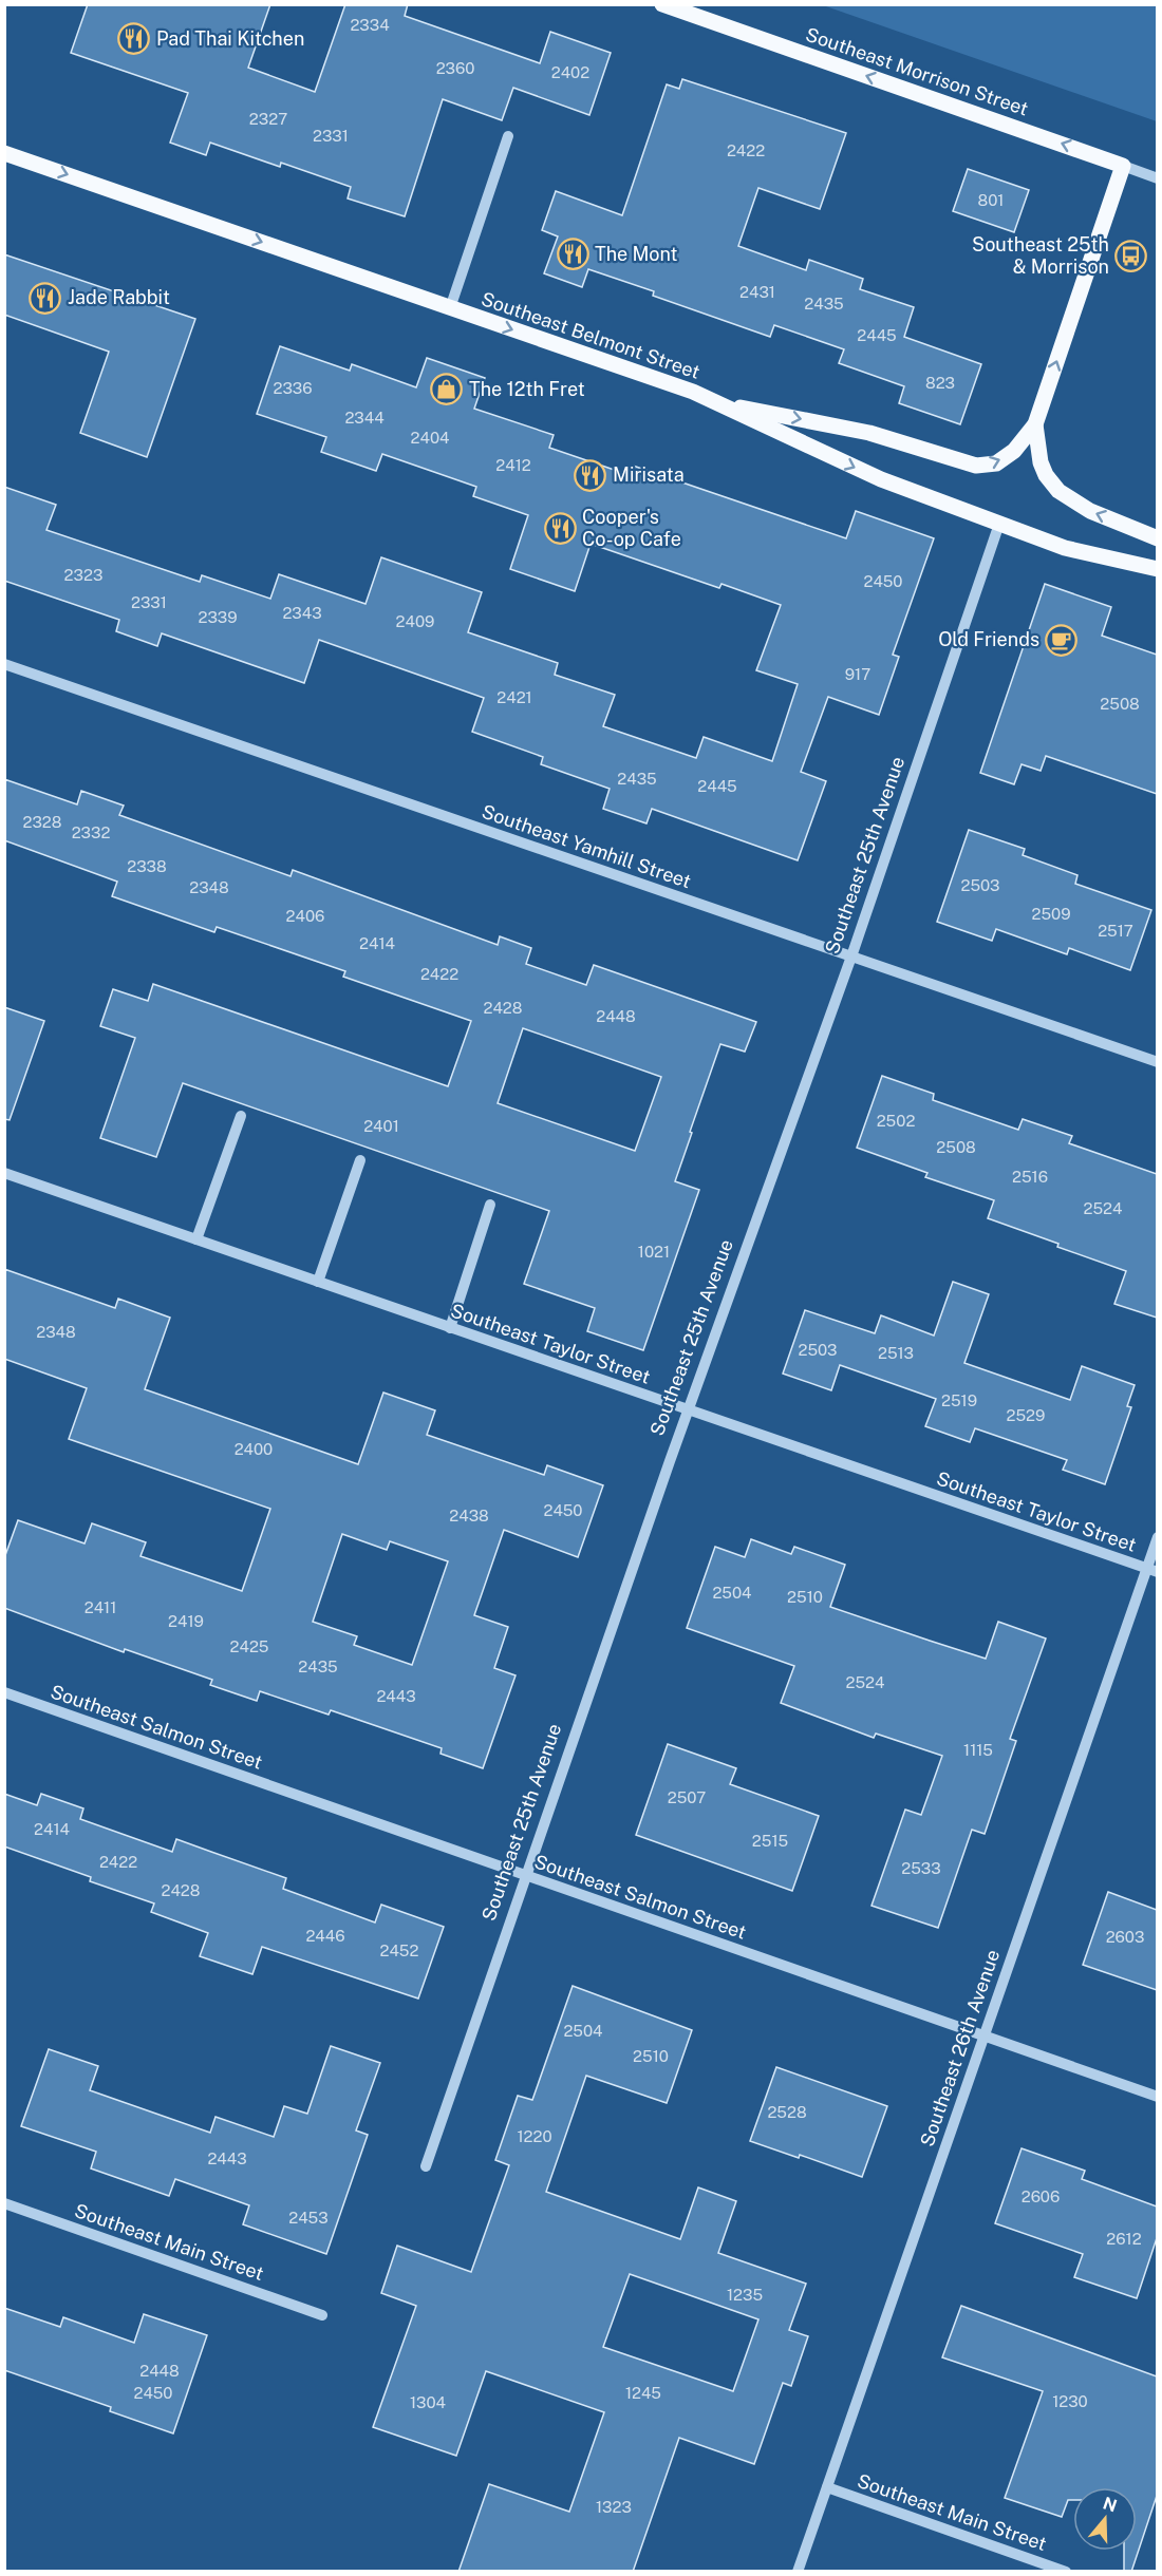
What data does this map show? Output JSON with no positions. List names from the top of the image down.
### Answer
{
  "streets": {
    "main road": ["Southeast Morrison Street", "Southeast Belmont Street"],
    "street": [
      "Southeast Yamhill Street",
      "Southeast 25th Avenue",
      "Southeast Taylor Street",
      "Southeast Salmon Street",
      "Southeast 26th Avenue",
      "Southeast Main Street"
    ]
  },
  "crossings": [
    ["Southeast Belmont Street", "Southeast 25th Avenue"],
    ["Southeast Yamhill Street", "Southeast 25th Avenue"],
    ["Southeast 25th Avenue", "Southeast Taylor Street"],
    ["Southeast 25th Avenue", "Southeast Salmon Street"],
    ["Southeast Taylor Street", "Southeast 26th Avenue"],
    ["Southeast Salmon Street", "Southeast 26th Avenue"],
    ["Southeast 26th Avenue", "Southeast Main Street"]
  ],
  "one_way": ["Southeast Morrison Street", "Southeast Belmont Street"],
  "places": {
    "restaurant": [
      "Pad Thai Kitchen",
      "The Mont",
      "Jade Rabbit",
      "Mirisata",
      "Cooper's Co-op Cafe"
    ],
    "bus stop": ["Southeast 25th & Morrison"],
    "shop": ["The 12th Fret"],
    "cafe": ["Old Friends"]
  },
  "house_numbers": [
    "2334",
    "2360",
    "2402",
    "2327",
    "2331",
    "2422",
    "801",
    "2431",
    "2435",
    "2445",
    "823",
    "2336",
    "2344",
    "2404",
    "2412",
    "2323",
    "2450",
    "2331",
    "2343",
    "2339",
    "2409",
    "917",
    "2421",
    "2508",
    "2435",
    "2445",
    "2328",
    "2332",
    "2338",
    "2503",
    "2348",
    "2509",
    "2406",
    "2517",
    "2414",
    "2422",
    "2428",
    "2448",
    "2502",
    "2401",
    "2508",
    "2516",
    "2524",
    "1021",
    "2348",
    "2503",
    "2513",
    "2519",
    "2529",
    "2400",
    "2450",
    "2438",
    "2504",
    "2510",
    "2411",
    "2419",
    "2425",
    "2435",
    "2524",
    "2443",
    "1115",
    "2507",
    "2414",
    "2515",
    "2422",
    "2533",
    "2428",
    "2446",
    "2603",
    "2452",
    "2504",
    "2510",
    "2528",
    "1220",
    "2443",
    "2606",
    "2453",
    "2612",
    "1235",
    "2448",
    "2450",
    "1245",
    "1230",
    "1304",
    "1323"
  ],
  "north": "top"
}
